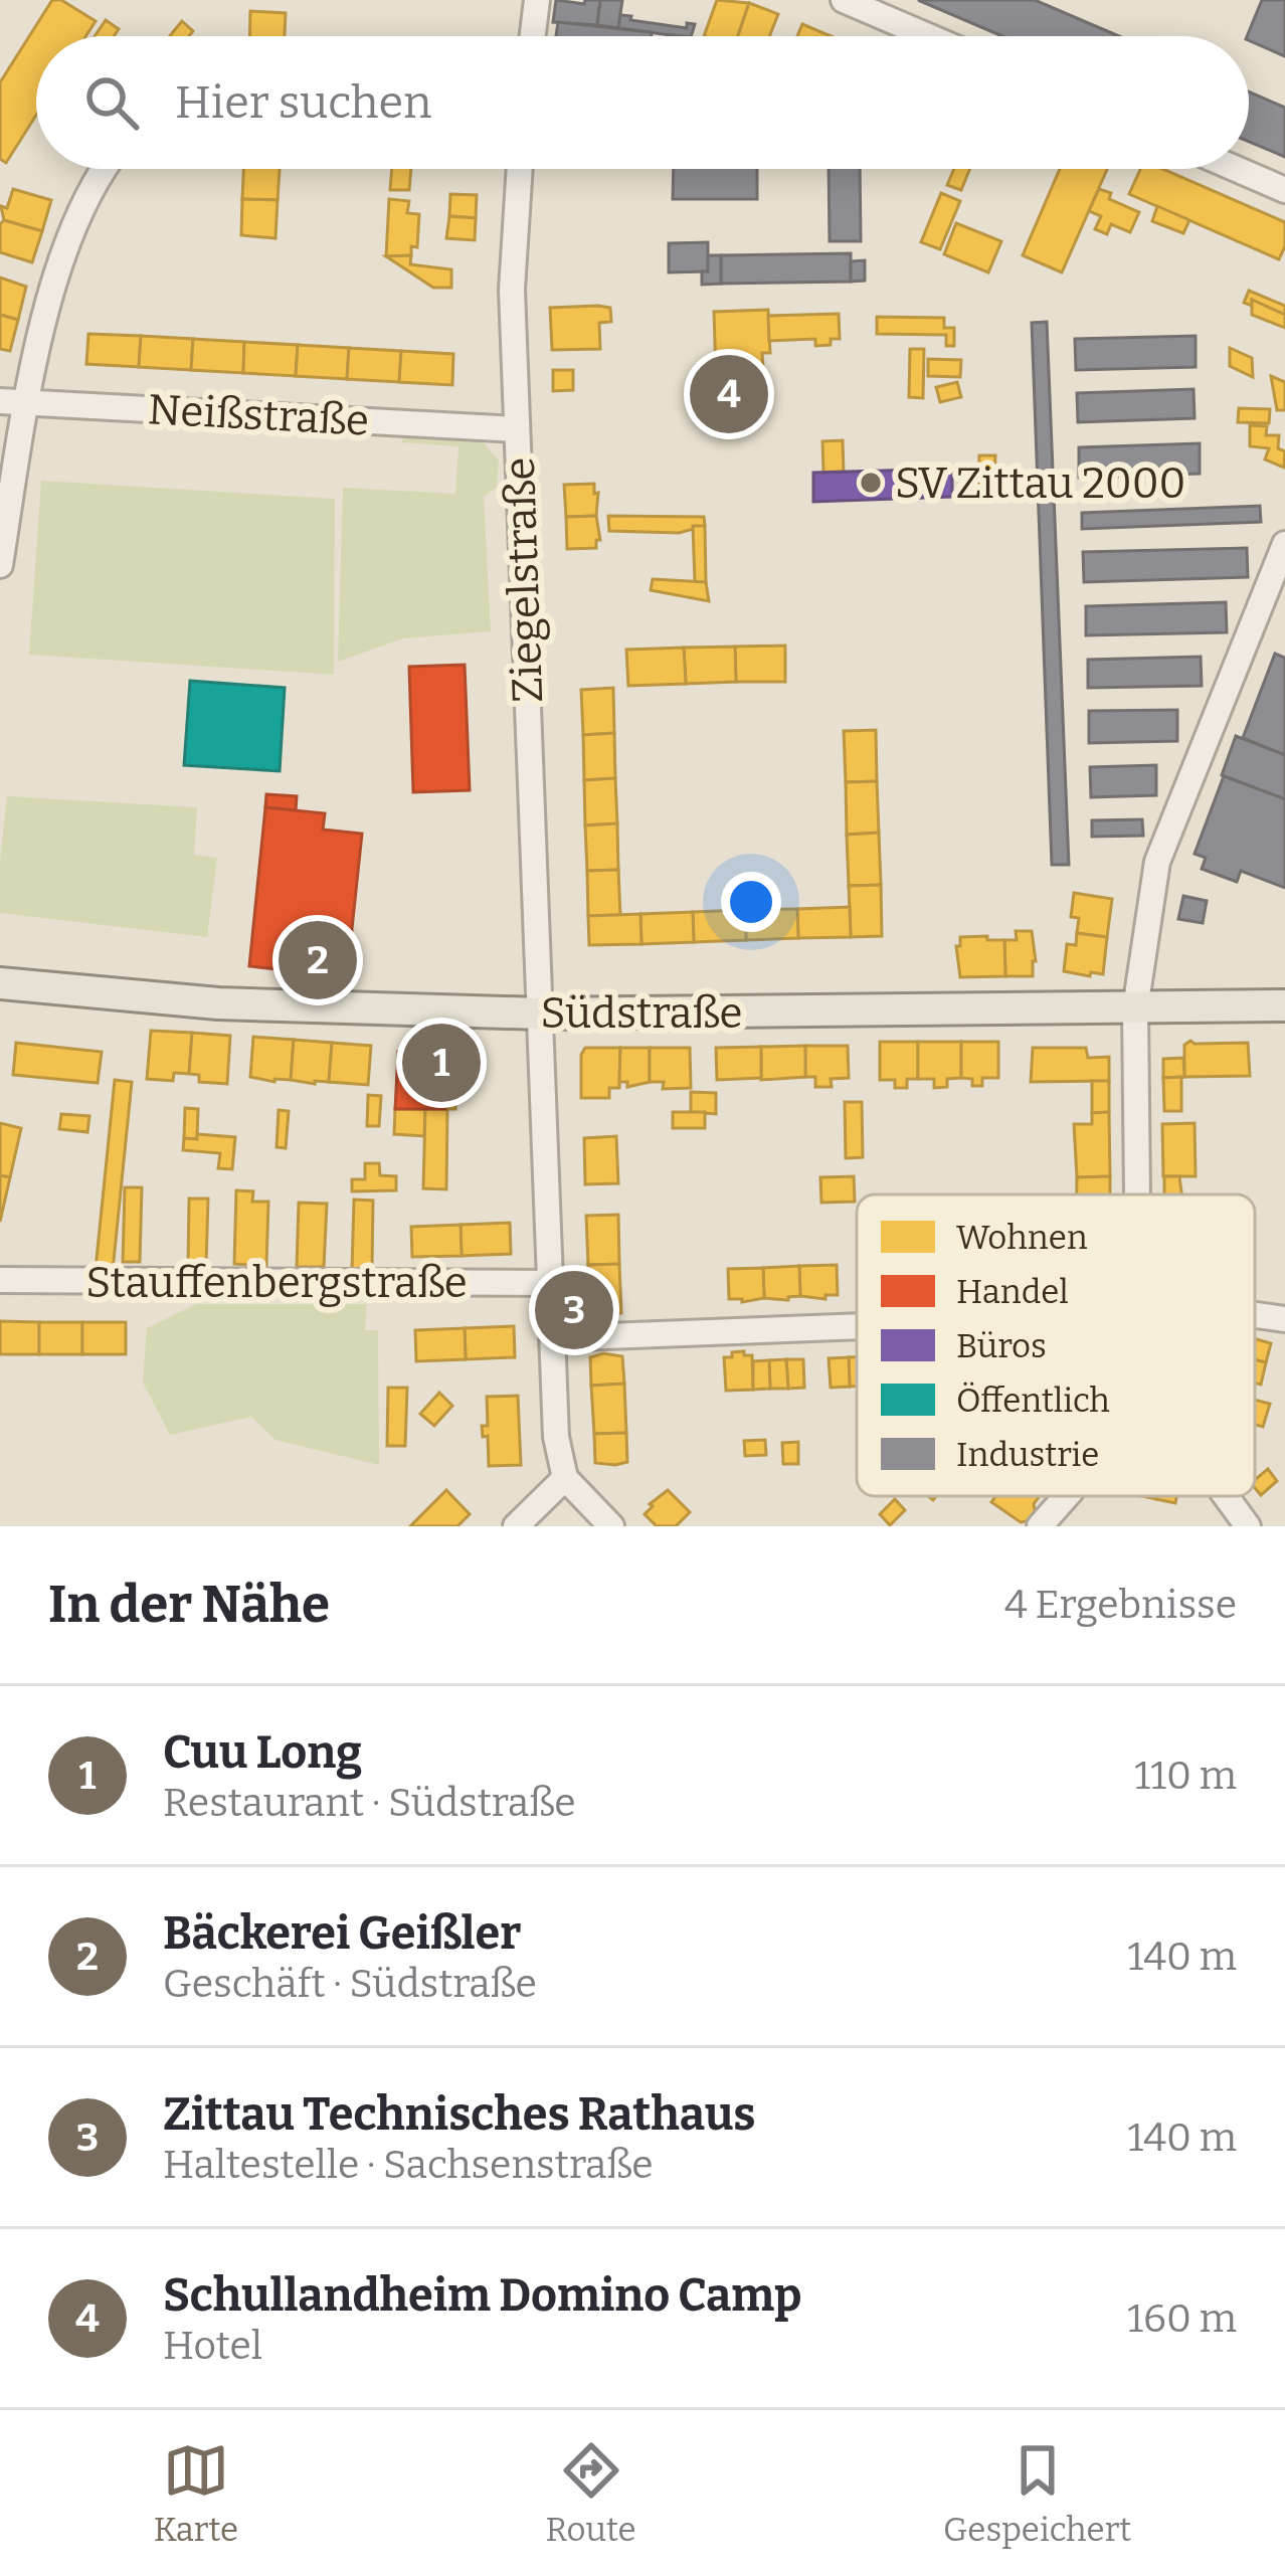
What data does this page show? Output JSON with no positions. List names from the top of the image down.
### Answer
{
  "streets": {
    "main road": ["Südstraße"],
    "street": ["Neißstraße", "Ziegelstraße", "Stauffenbergstraße"]
  },
  "crossings": [
    ["Neißstraße", "Ziegelstraße"],
    ["Ziegelstraße", "Südstraße"],
    ["Ziegelstraße", "Stauffenbergstraße"]
  ],
  "places": ["SV Zittau 2000"],
  "legend": [
    "Wohnen",
    "Handel",
    "Büros",
    "Öffentlich",
    "Industrie"
  ],
  "page": {
    "search": "Hier suchen",
    "pins": [
      "4",
      "2",
      "1",
      "3"
    ],
    "heading": ["In der Nähe", "4 Ergebnisse"],
    "list": [
      {
        "mark": "1",
        "name": "Cuu Long",
        "note": "Restaurant · Südstraße",
        "value": "110 m"
      },
      {
        "mark": "2",
        "name": "Bäckerei Geißler",
        "note": "Geschäft · Südstraße",
        "value": "140 m"
      },
      {
        "mark": "3",
        "name": "Zittau Technisches Rathaus",
        "note": "Haltestelle · Sachsenstraße",
        "value": "140 m"
      },
      {
        "mark": "4",
        "name": "Schullandheim Domino Camp",
        "note": "Hotel",
        "value": "160 m"
      }
    ],
    "nav": ["Karte", "Route", "Gespeichert"]
  }
}
